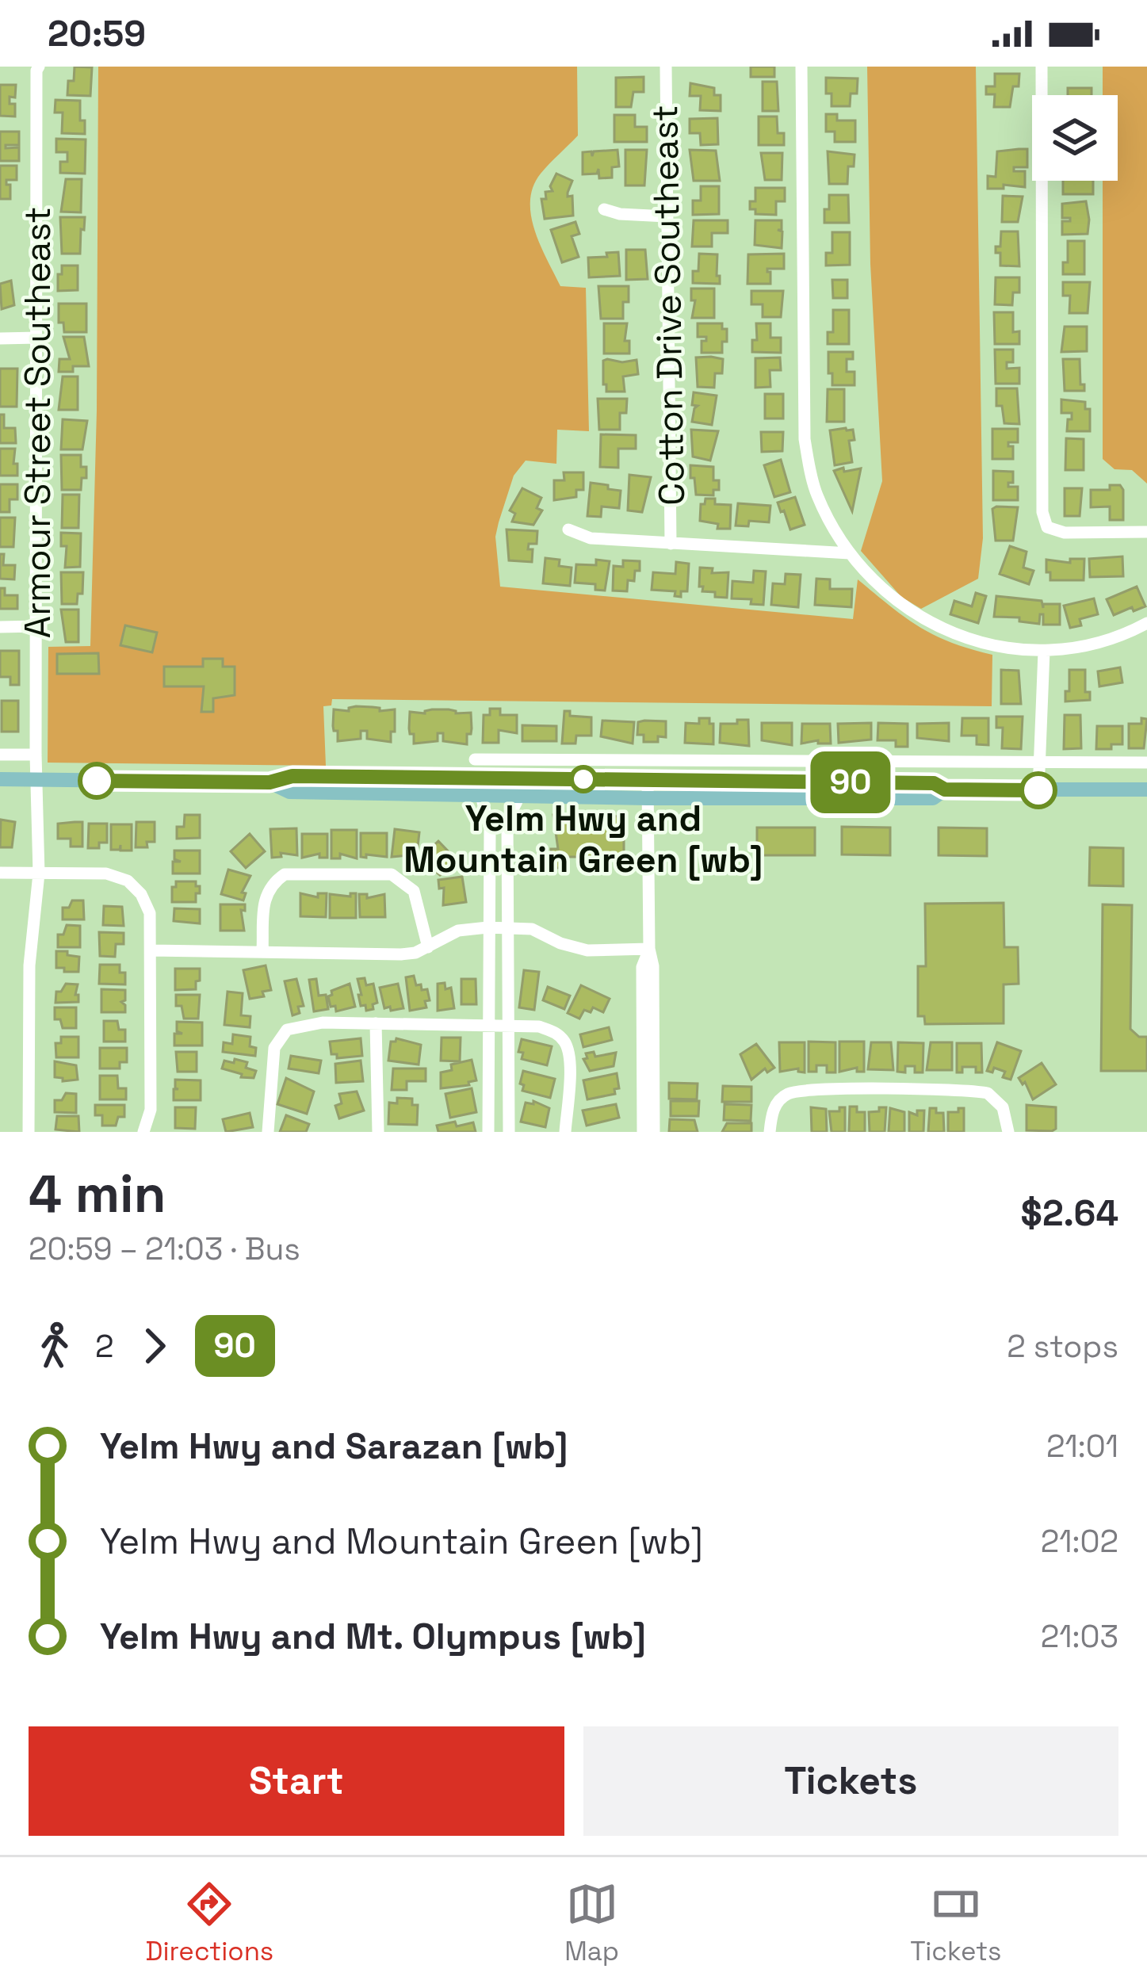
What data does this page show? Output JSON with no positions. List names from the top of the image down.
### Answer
{
  "streets": {
    "street": ["Cotton Drive Southeast", "Armour Street Southeast"]
  },
  "places": ["Yelm Hwy and Mountain Green [wb]"],
  "lines": ["bus line 90"],
  "page": {
    "status": "20:59",
    "on_map": "90",
    "heading": ["4 min", "20:59 – 21:03 · Bus", "$2.64"],
    "legs": ["2", "90", "2 stops"],
    "list": [
      {
        "name": "Yelm Hwy and Sarazan [wb]",
        "value": "21:01"
      },
      {
        "name": "Yelm Hwy and Mountain Green [wb]",
        "value": "21:02"
      },
      {
        "name": "Yelm Hwy and Mt. Olympus [wb]",
        "value": "21:03"
      }
    ],
    "buttons": ["Start", "Tickets"],
    "tabs": ["Directions", "Map", "Tickets"]
  }
}
